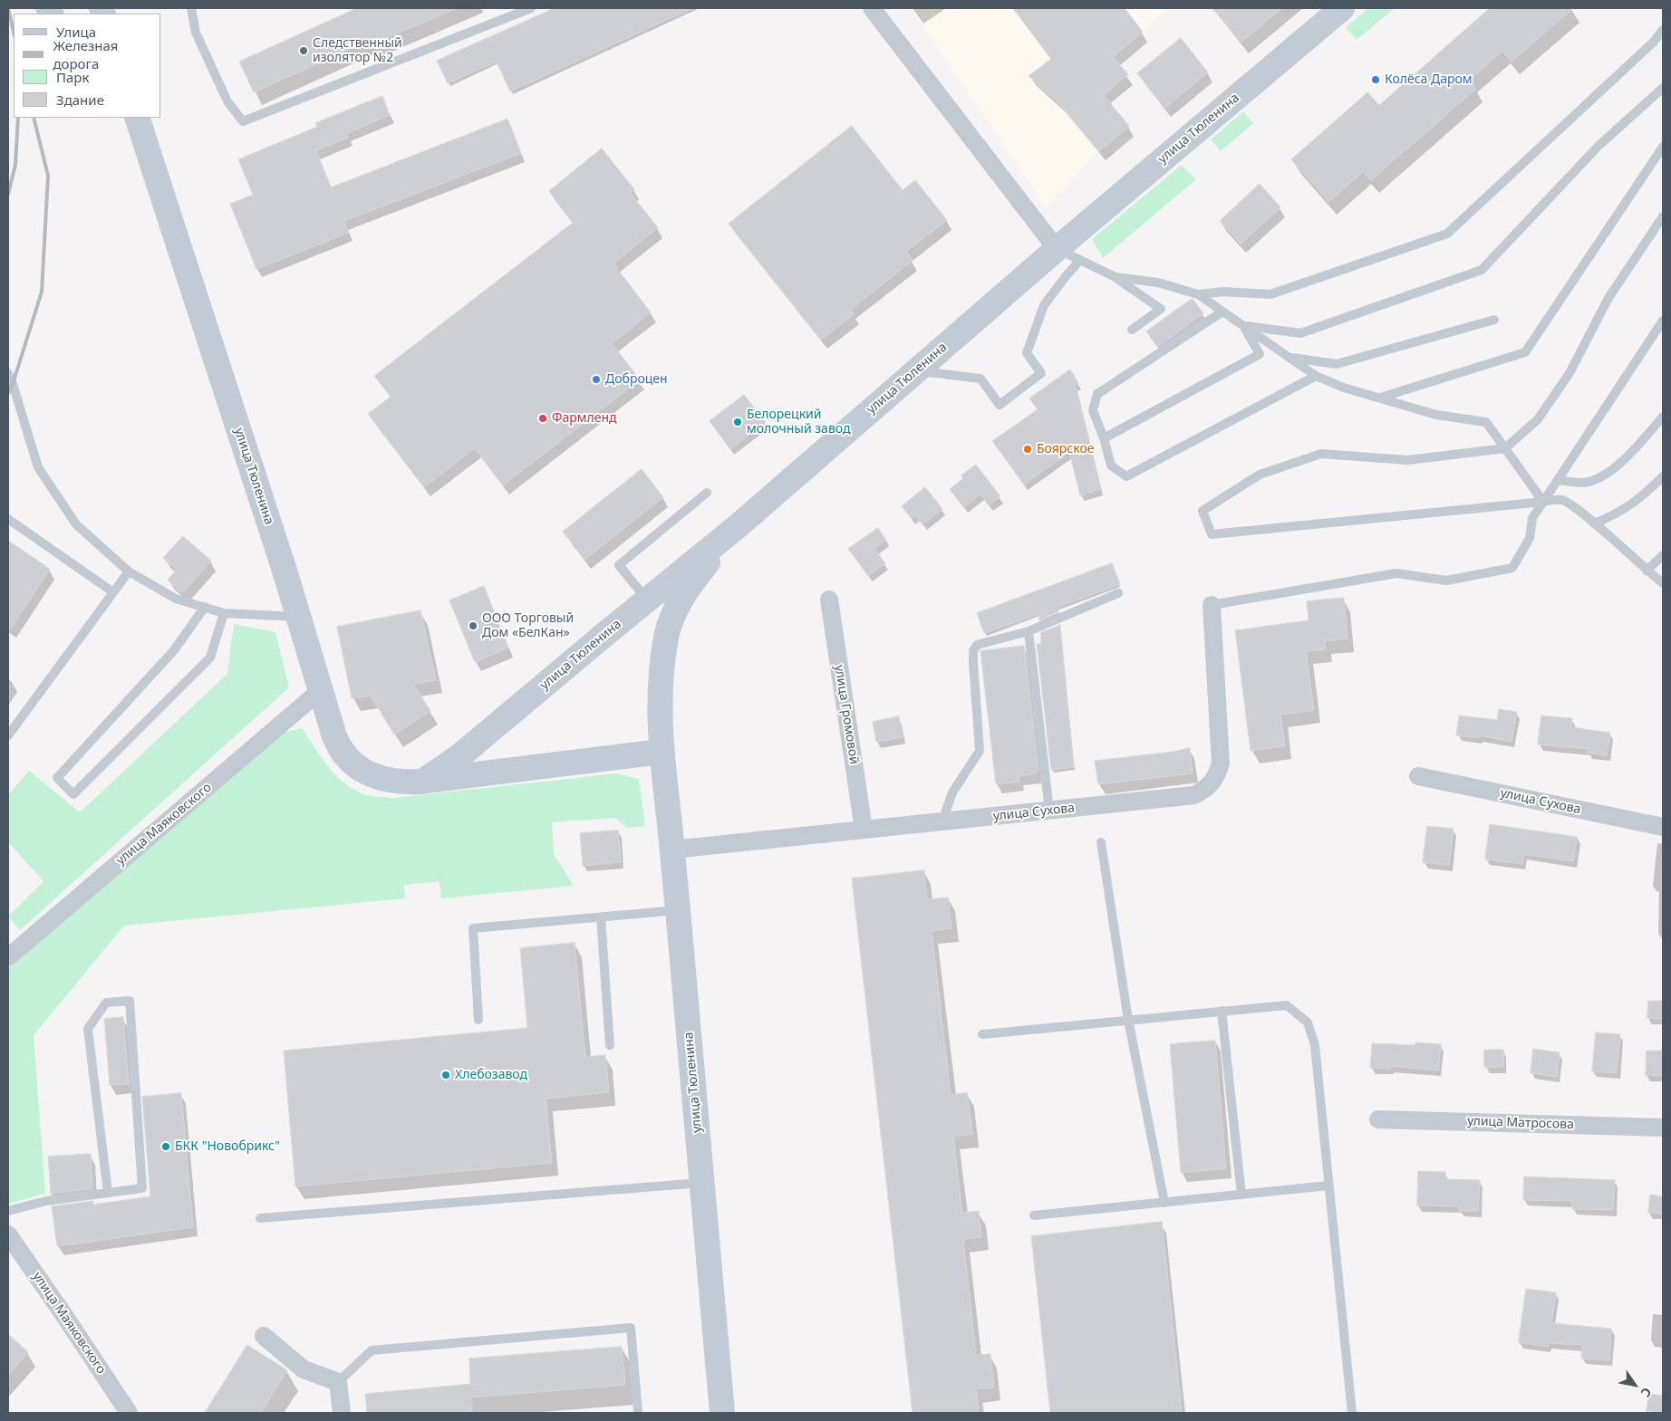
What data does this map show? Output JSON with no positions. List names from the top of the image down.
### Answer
{
  "streets": {
    "main road": ["улица Тюленина"],
    "street": [
      "улица Громовой",
      "улица Сухова",
      "улица Маяковского",
      "улица Матросова"
    ]
  },
  "crossings": [
    ["улица Тюленина", "улица Сухова"],
    ["улица Тюленина", "улица Маяковского"],
    ["улица Громовой", "улица Сухова"]
  ],
  "places": [
    "Следственный изолятор №2",
    "Колёса Даром",
    "Доброцен",
    "Фармленд",
    "Белорецкий молочный завод",
    "Боярское",
    "ООО Торговый Дом «БелКан»",
    "Хлебозавод",
    "БКК \"Новобрикс\""
  ],
  "legend": [
    "Улица",
    "Железная дорога",
    "Парк",
    "Здание"
  ],
  "north": "bottom right"
}
